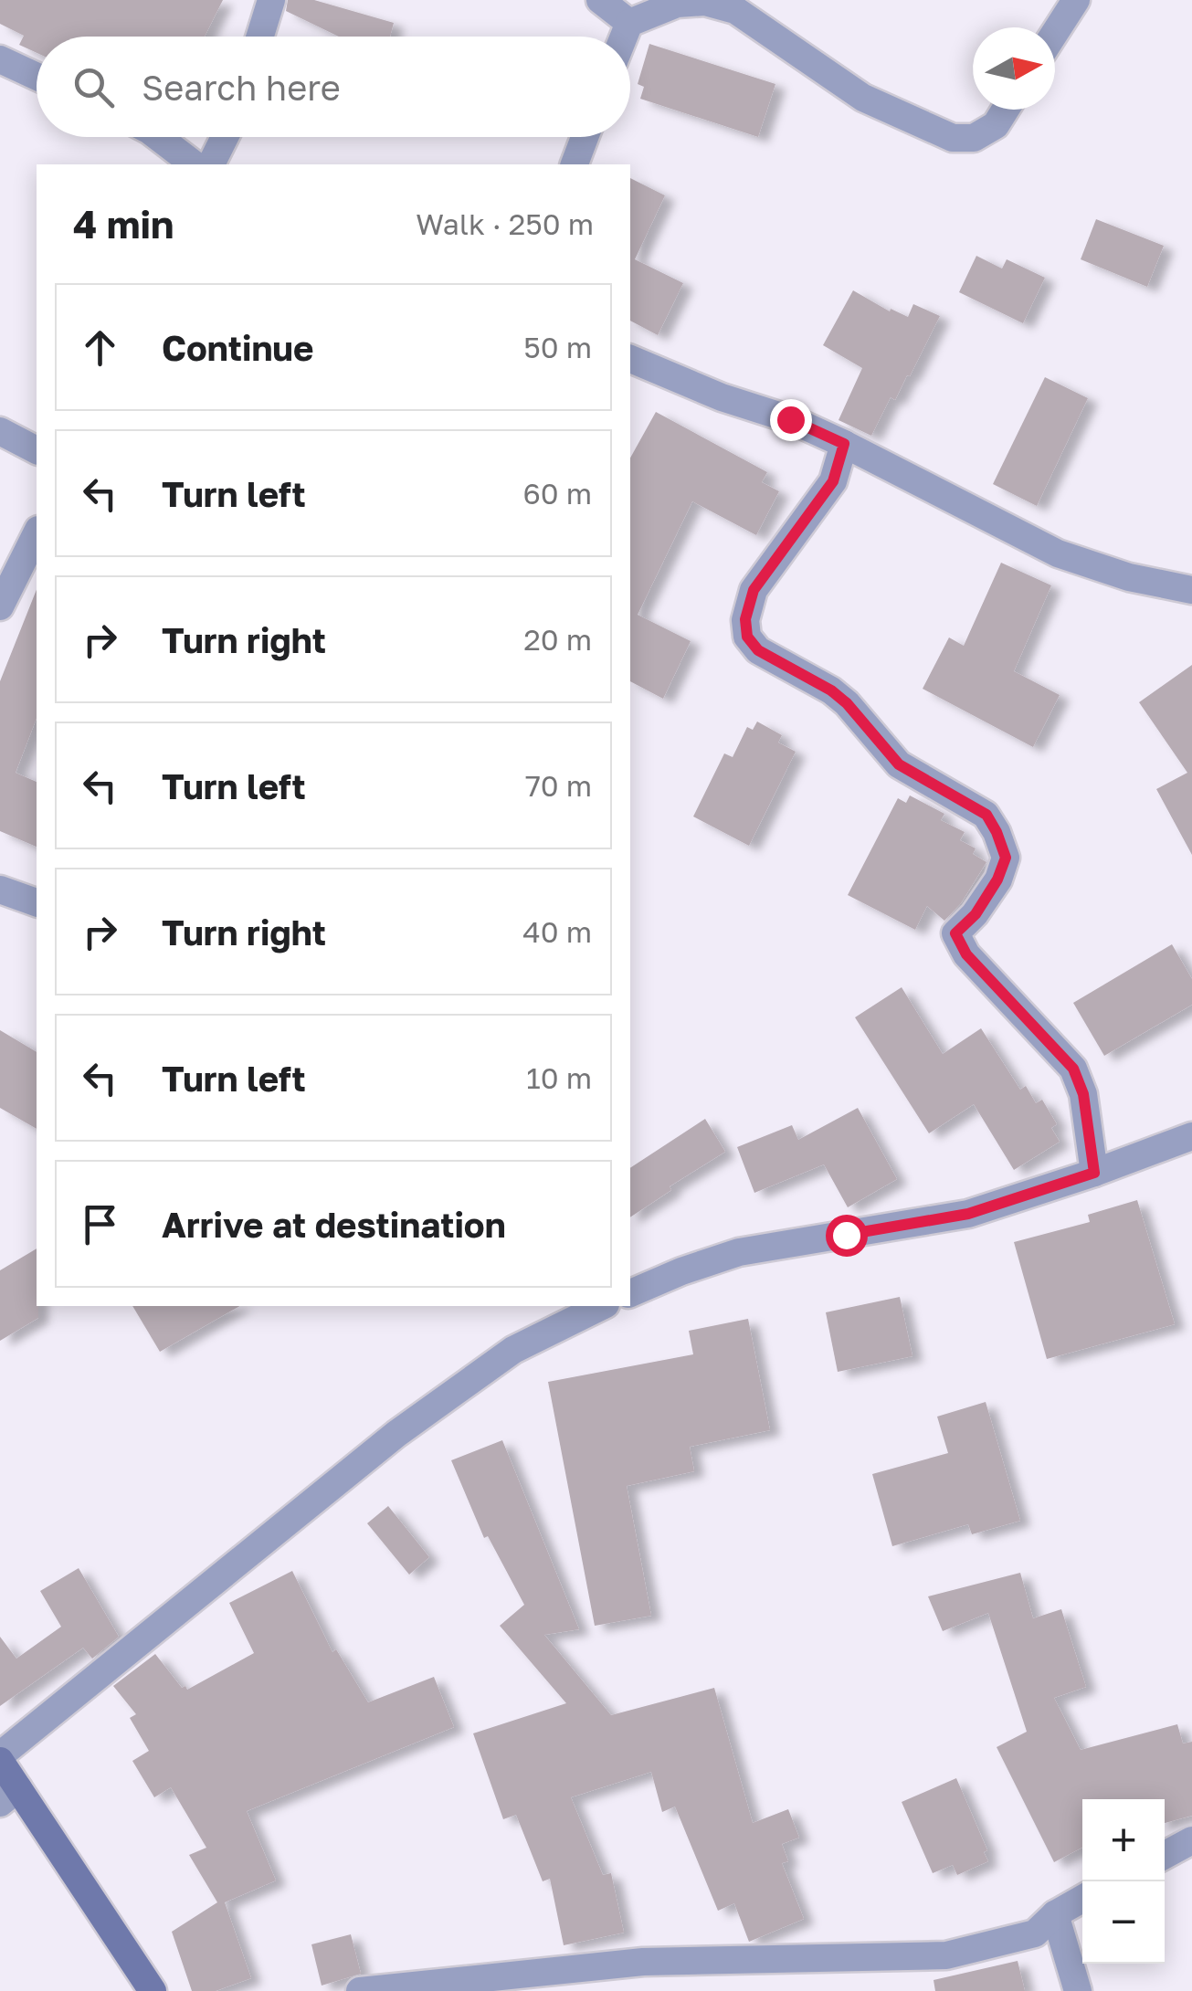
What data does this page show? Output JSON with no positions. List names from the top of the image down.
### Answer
{
  "north": "right",
  "page": {
    "search": "Search here",
    "heading": ["4 min", "Walk · 250 m"],
    "list": [
      ["Continue", "50 m"],
      ["Turn left", "60 m"],
      ["Turn right", "20 m"],
      ["Turn left", "70 m"],
      ["Turn right", "40 m"],
      ["Turn left", "10 m"],
      "Arrive at destination"
    ],
    "map_buttons": ["+", "−"]
  }
}
